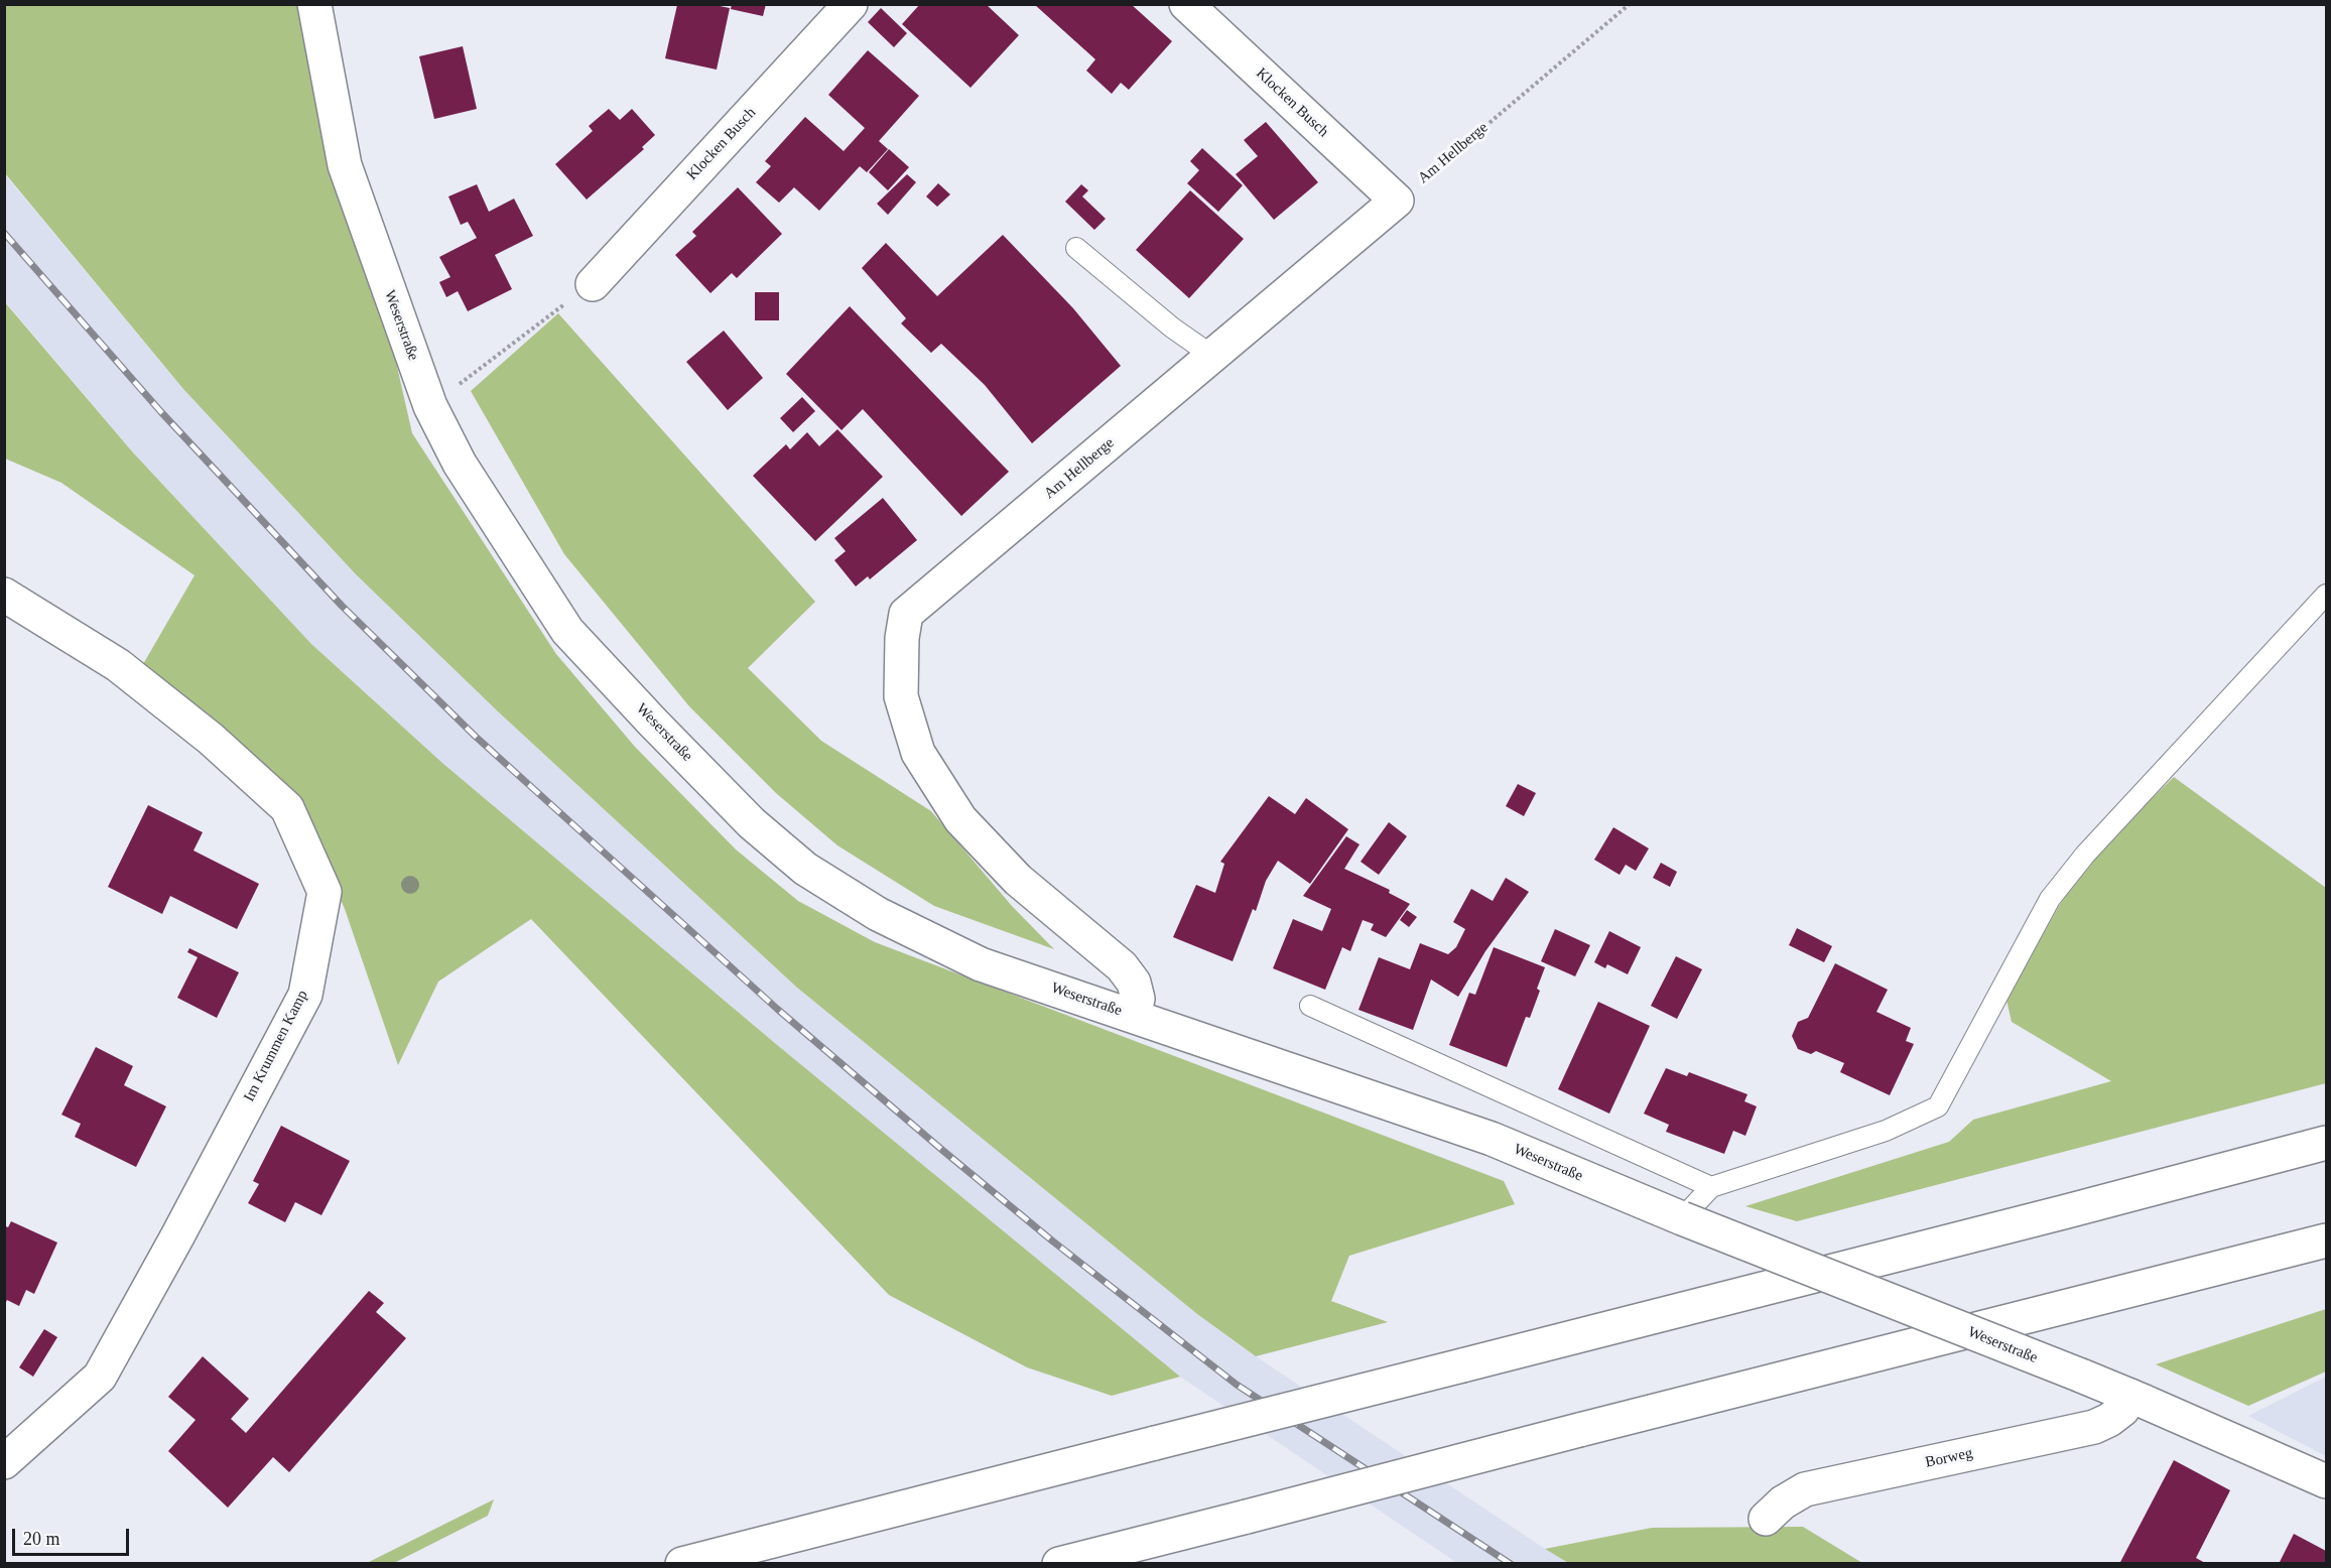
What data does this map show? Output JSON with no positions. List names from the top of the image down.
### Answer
{
  "streets": {
    "main road": [
      "Klocken Busch",
      "Am Hellberge",
      "Weserstraße",
      "Im Krummen Kamp",
      "Borweg"
    ]
  },
  "crossings": [
    ["Klocken Busch", "Am Hellberge"],
    ["Am Hellberge", "Weserstraße"],
    ["Weserstraße", "Borweg"]
  ],
  "scale_bar": "20 m"
}
